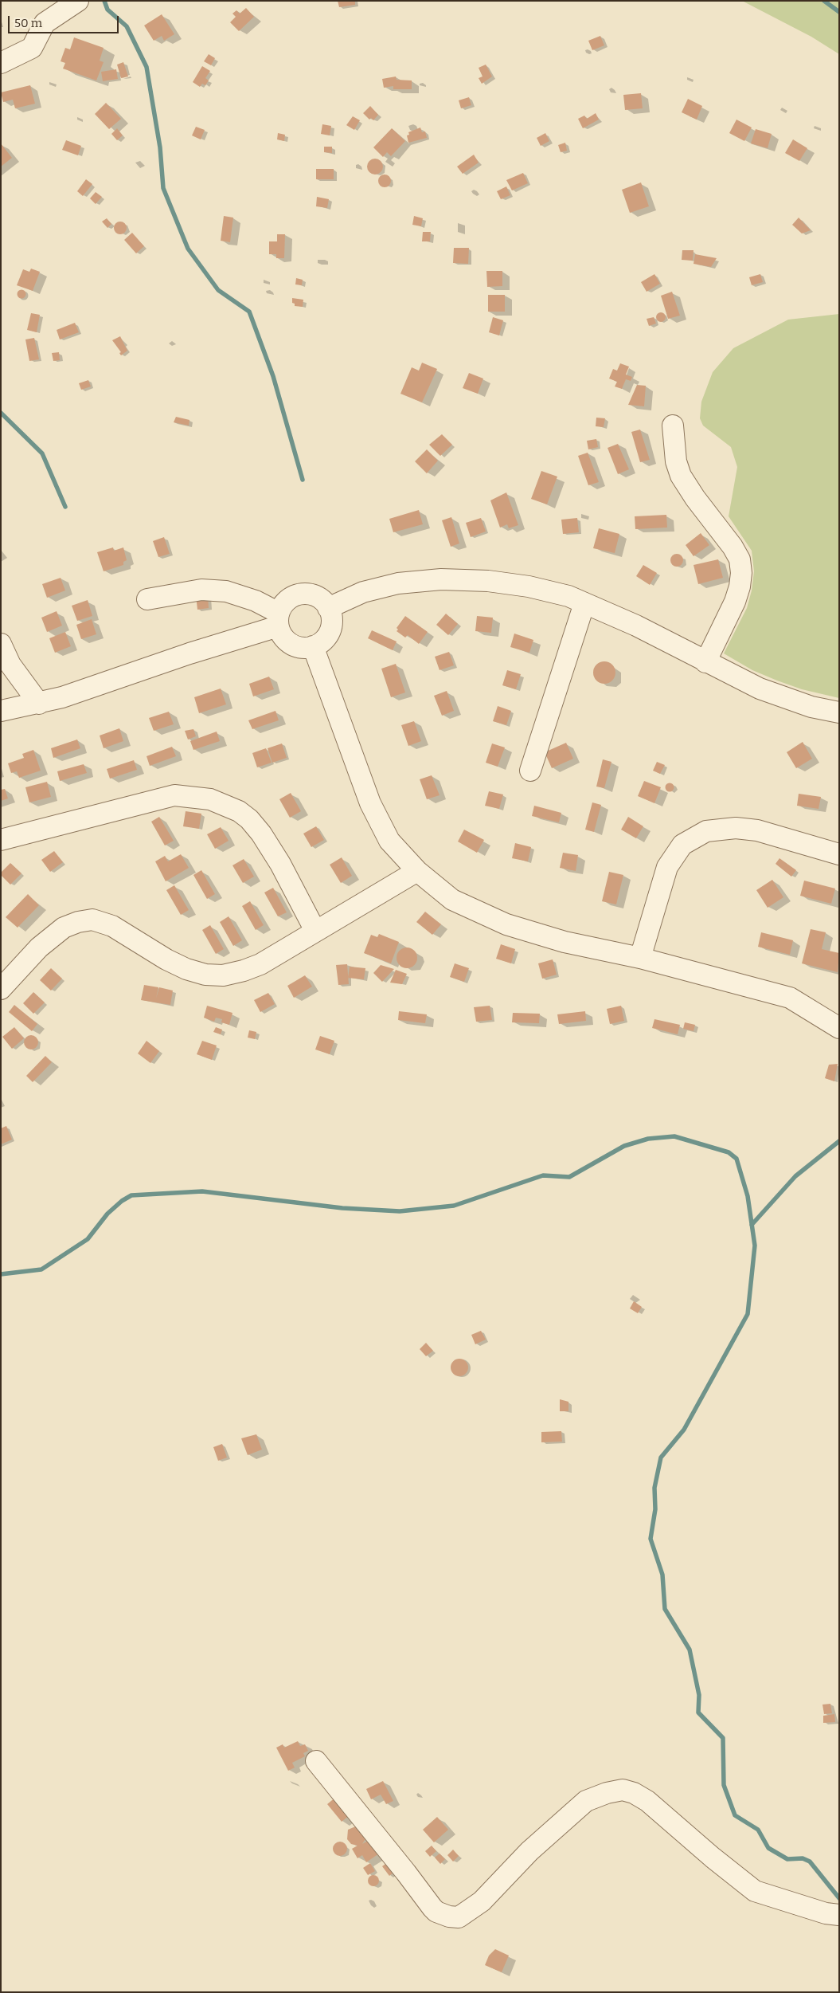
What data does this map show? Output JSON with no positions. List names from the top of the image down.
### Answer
{
  "scale_bar": "50 m"
}
